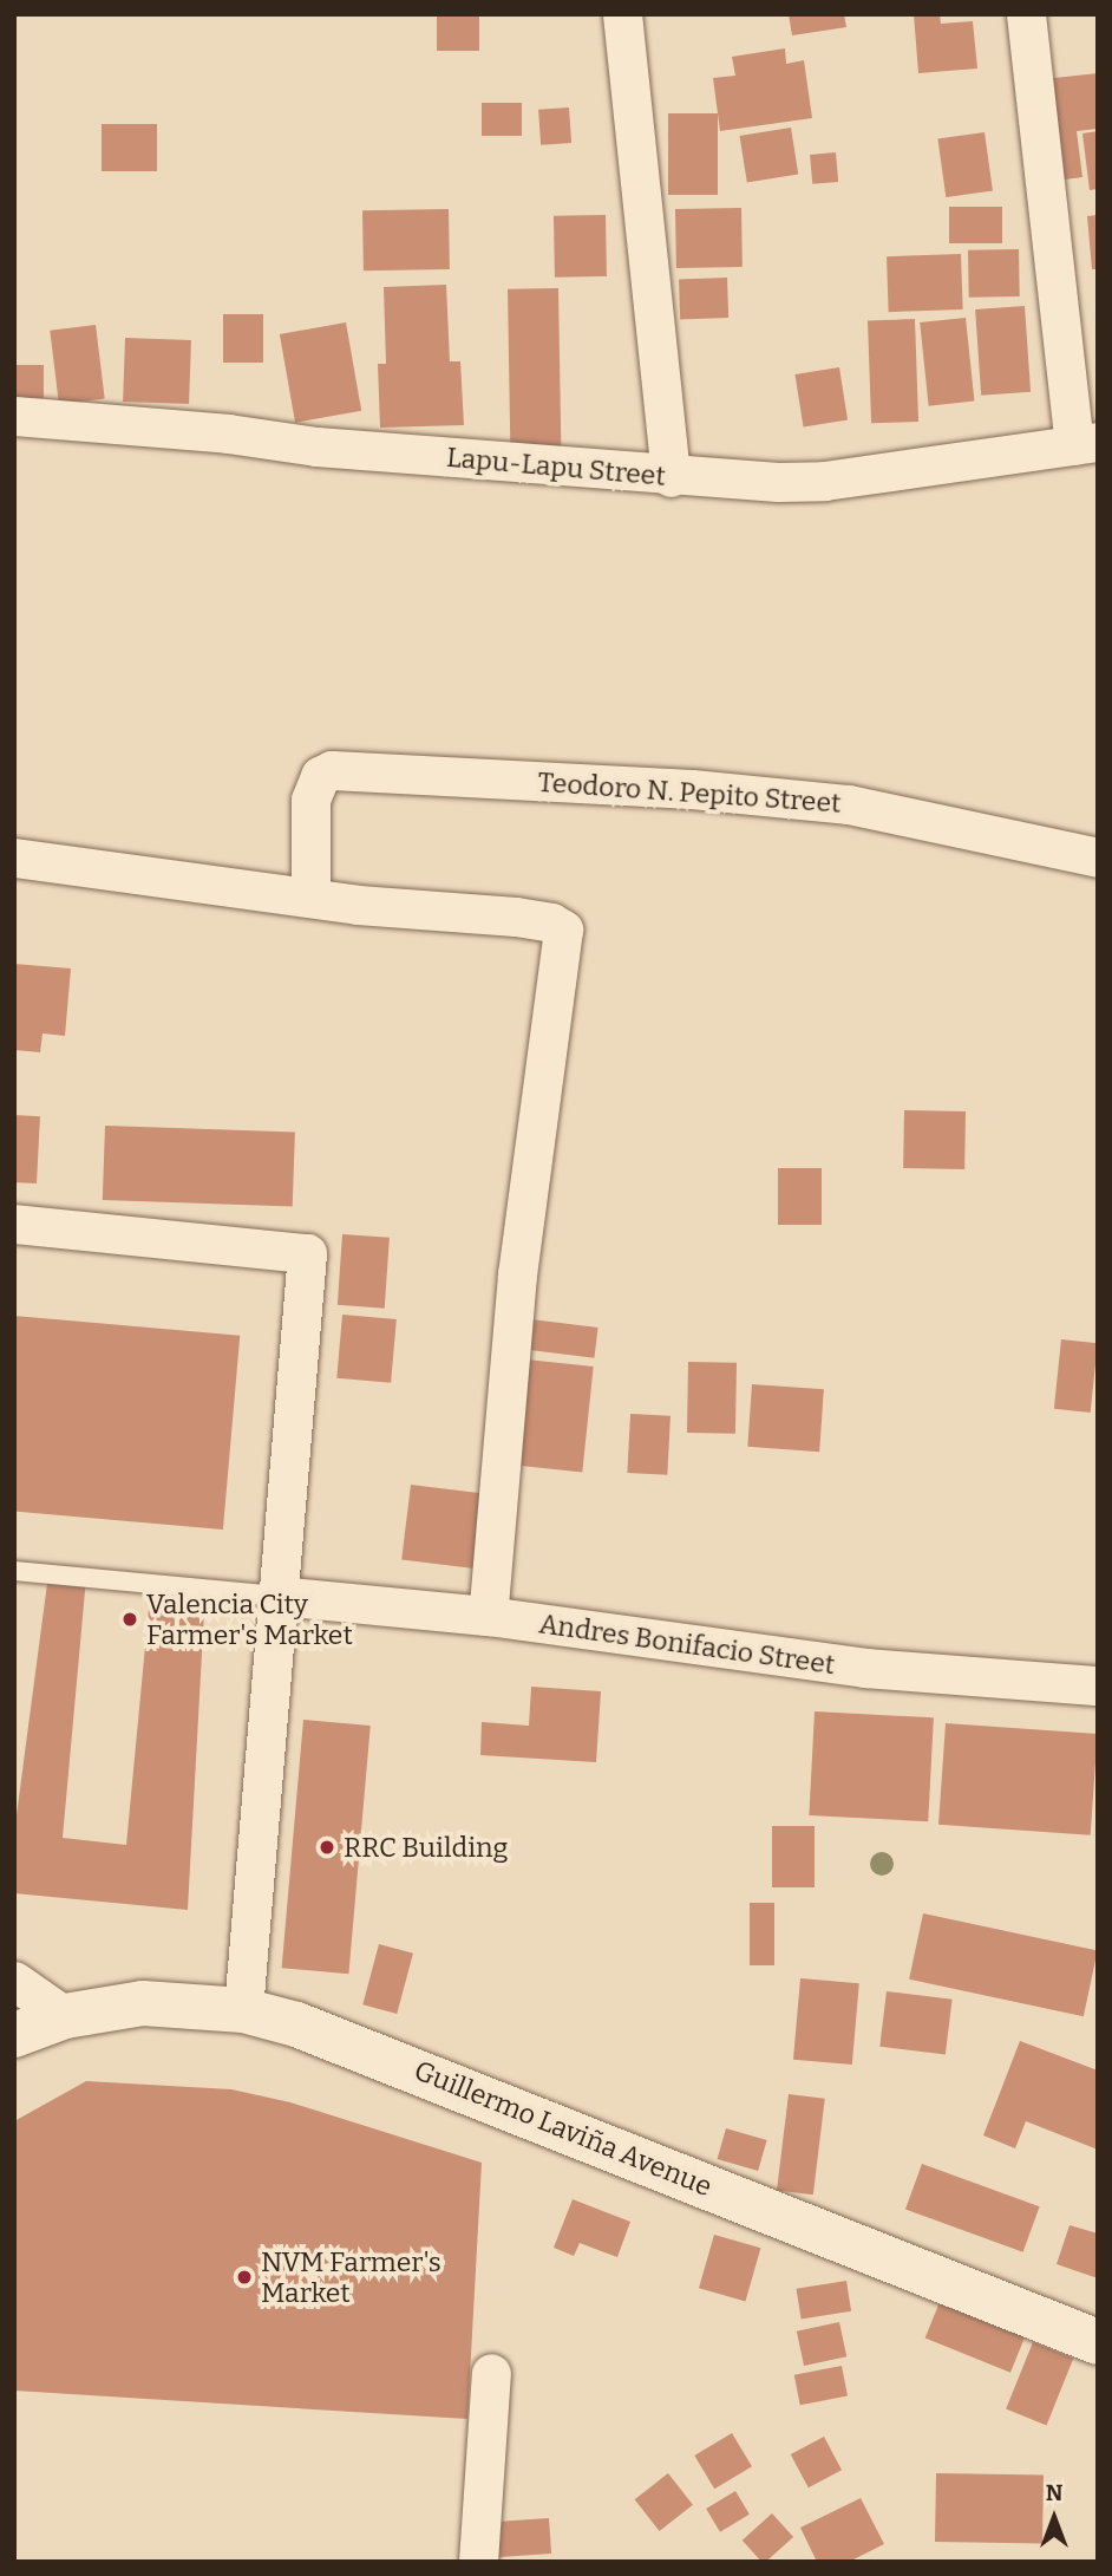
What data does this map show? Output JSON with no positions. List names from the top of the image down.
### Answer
{
  "streets": {
    "main road": ["Guillermo Laviña Avenue"],
    "street": ["Lapu-Lapu Street", "Teodoro N. Pepito Street", "Andres Bonifacio Street"]
  },
  "places": ["Valencia City Farmer's Market", "RRC Building", "NVM Farmer's Market"],
  "north": "top"
}
